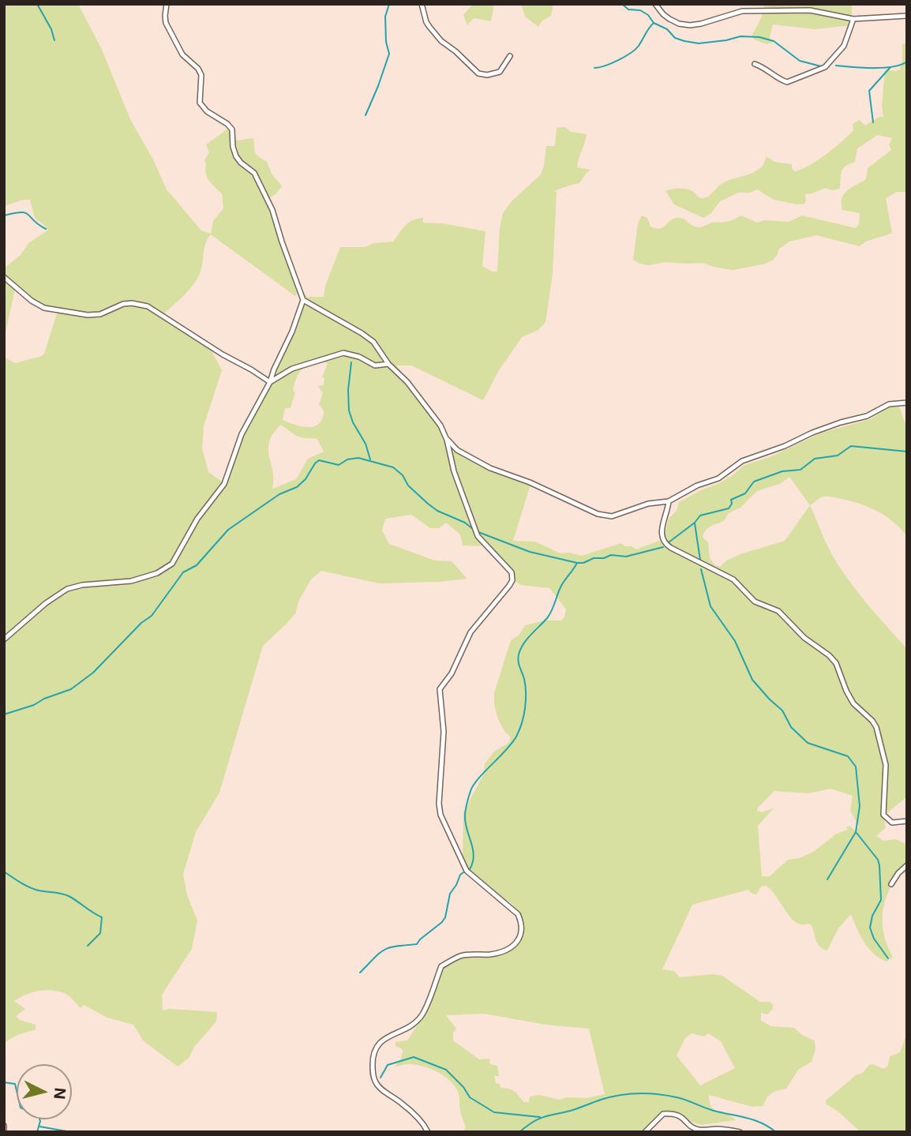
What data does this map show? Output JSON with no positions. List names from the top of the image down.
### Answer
{
  "north": "right"
}
